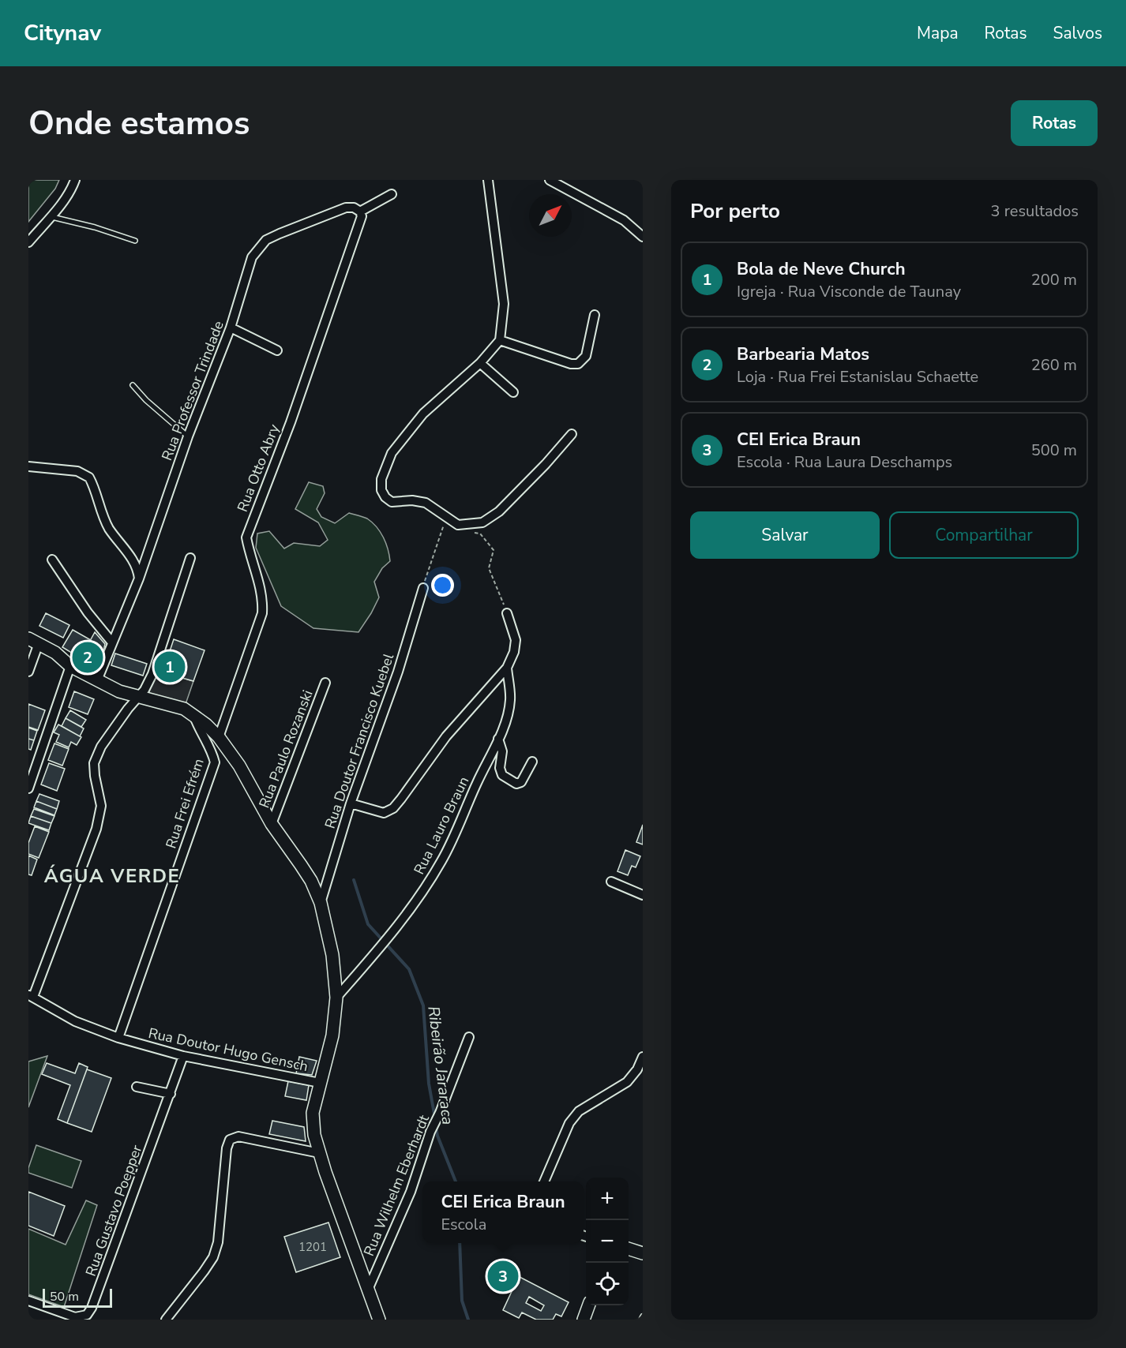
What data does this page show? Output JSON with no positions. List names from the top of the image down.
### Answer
{
  "streets": {
    "street": [
      "Rua Professor Trindade",
      "Rua Otto Abry",
      "Rua Doutor Francisco Kuebel",
      "Rua Paulo Rozanski",
      "Rua Frei Efrém",
      "Rua Lauro Braun",
      "Rua Doutor Hugo Gensch",
      "Rua Wilhelm Eberhardt",
      "Rua Gustavo Poepper"
    ]
  },
  "crossings": [
    ["Rua Professor Trindade", "Rua Otto Abry"],
    ["Rua Frei Efrém", "Rua Doutor Hugo Gensch"],
    ["Rua Doutor Hugo Gensch", "Rua Gustavo Poepper"]
  ],
  "districts": ["ÁGUA VERDE"],
  "water": ["Ribeirão Jararaca"],
  "house_numbers": ["1201"],
  "scale_bar": "50 m",
  "north": "top right",
  "page": {
    "header": "Citynav",
    "nav": ["Mapa", "Rotas", "Salvos"],
    "buttons": [
      "Rotas",
      ["Salvar", "Compartilhar"]
    ],
    "title": "Onde estamos",
    "heading": ["Por perto", "3 resultados"],
    "list": [
      {
        "mark": "1",
        "name": "Bola de Neve Church",
        "note": "Igreja · Rua Visconde de Taunay",
        "value": "200 m"
      },
      {
        "mark": "2",
        "name": "Barbearia Matos",
        "note": "Loja · Rua Frei Estanislau Schaette",
        "value": "260 m"
      },
      {
        "mark": "3",
        "name": "CEI Erica Braun",
        "note": "Escola · Rua Laura Deschamps",
        "value": "500 m"
      }
    ],
    "pins": ["2", "1", "3"],
    "map_buttons": ["+", "−"],
    "popup": ["CEI Erica Braun", "Escola"],
    "scale": "50 m"
  }
}
